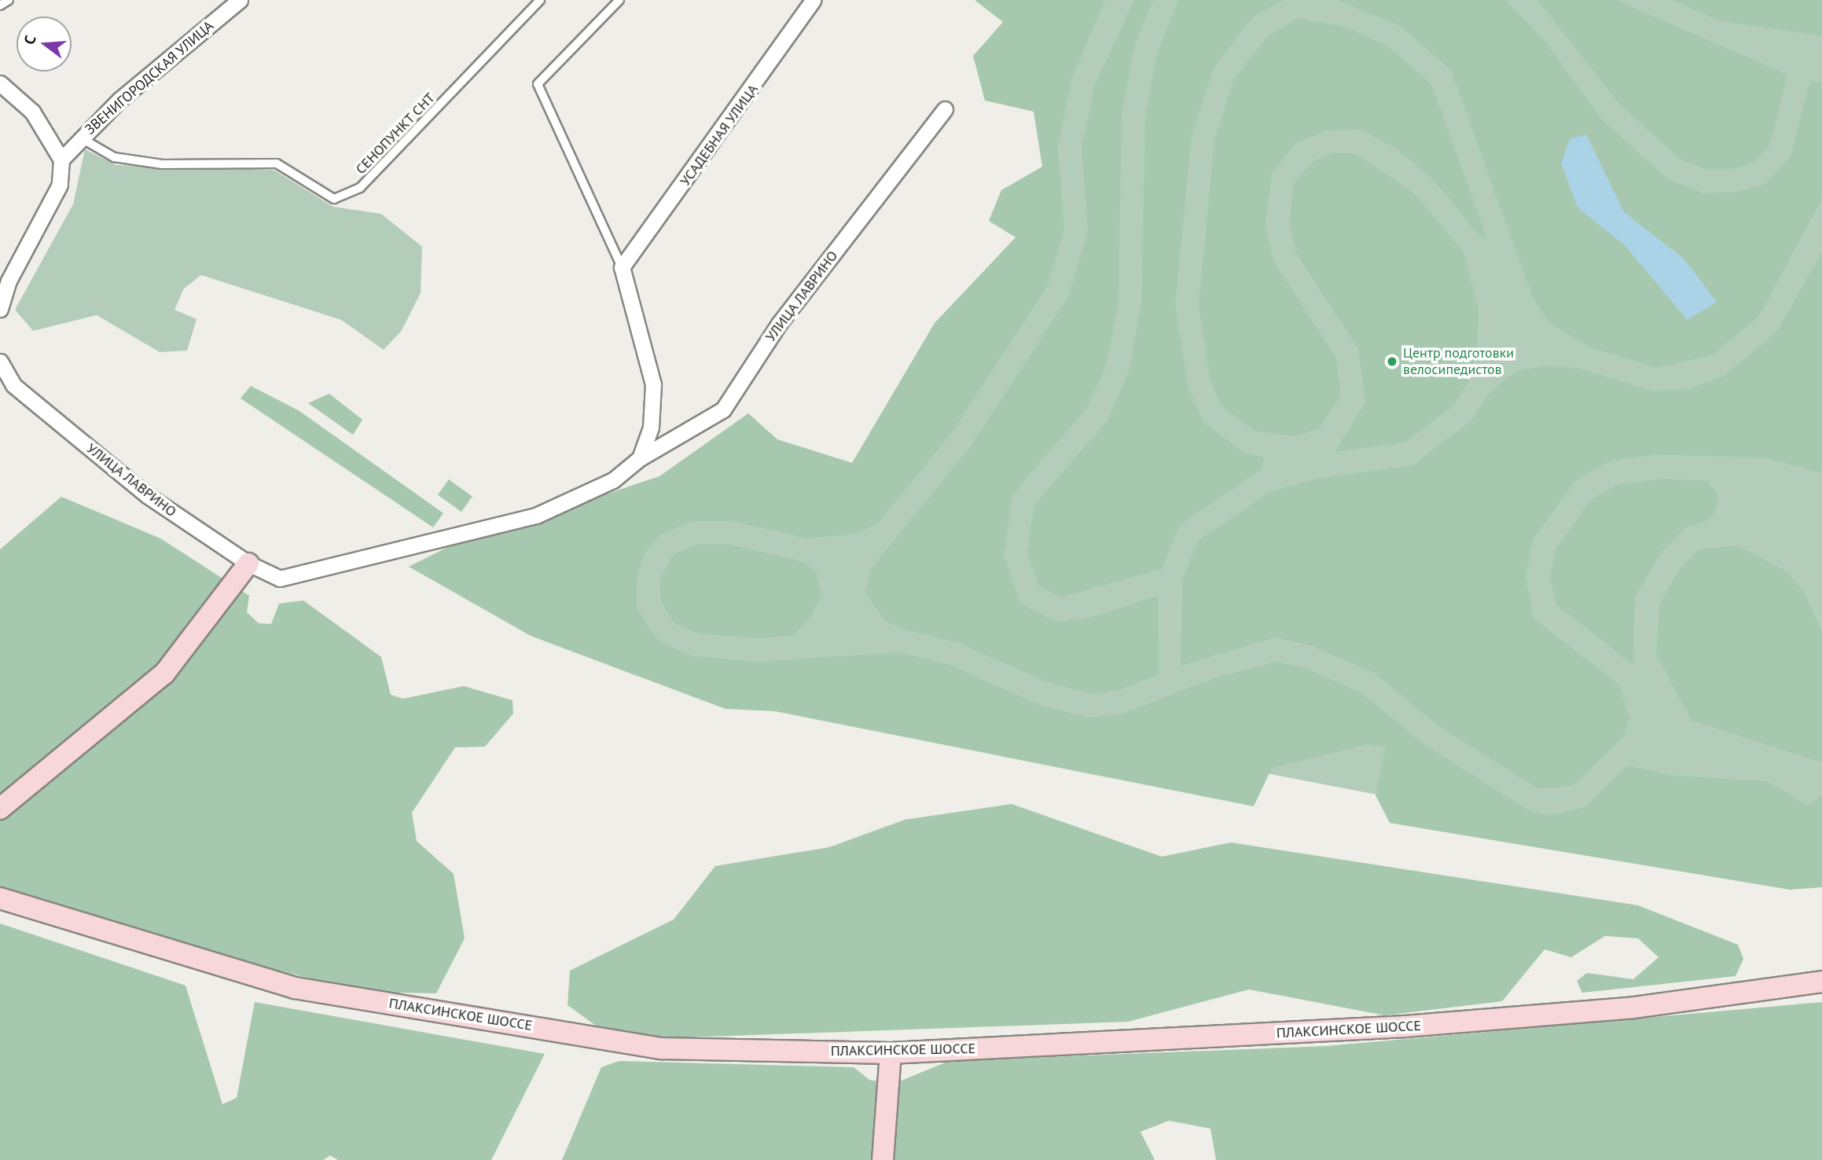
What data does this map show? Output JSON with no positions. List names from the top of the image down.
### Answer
{
  "streets": {
    "main road": ["ПЛАКСИНСКОЕ ШОССЕ"],
    "street": ["ЗВЕНИГОРОДСКАЯ УЛИЦА", "УСАДЕБНАЯ УЛИЦА", "УЛИЦА ЛАВРИНО"],
    "lane": ["СЕНОПУНКТ СНТ"]
  },
  "crossings": [
    ["ЗВЕНИГОРОДСКАЯ УЛИЦА", "СЕНОПУНКТ СНТ"]
  ],
  "places": ["Центр подготовки велосипедистов"],
  "north": "left"
}
